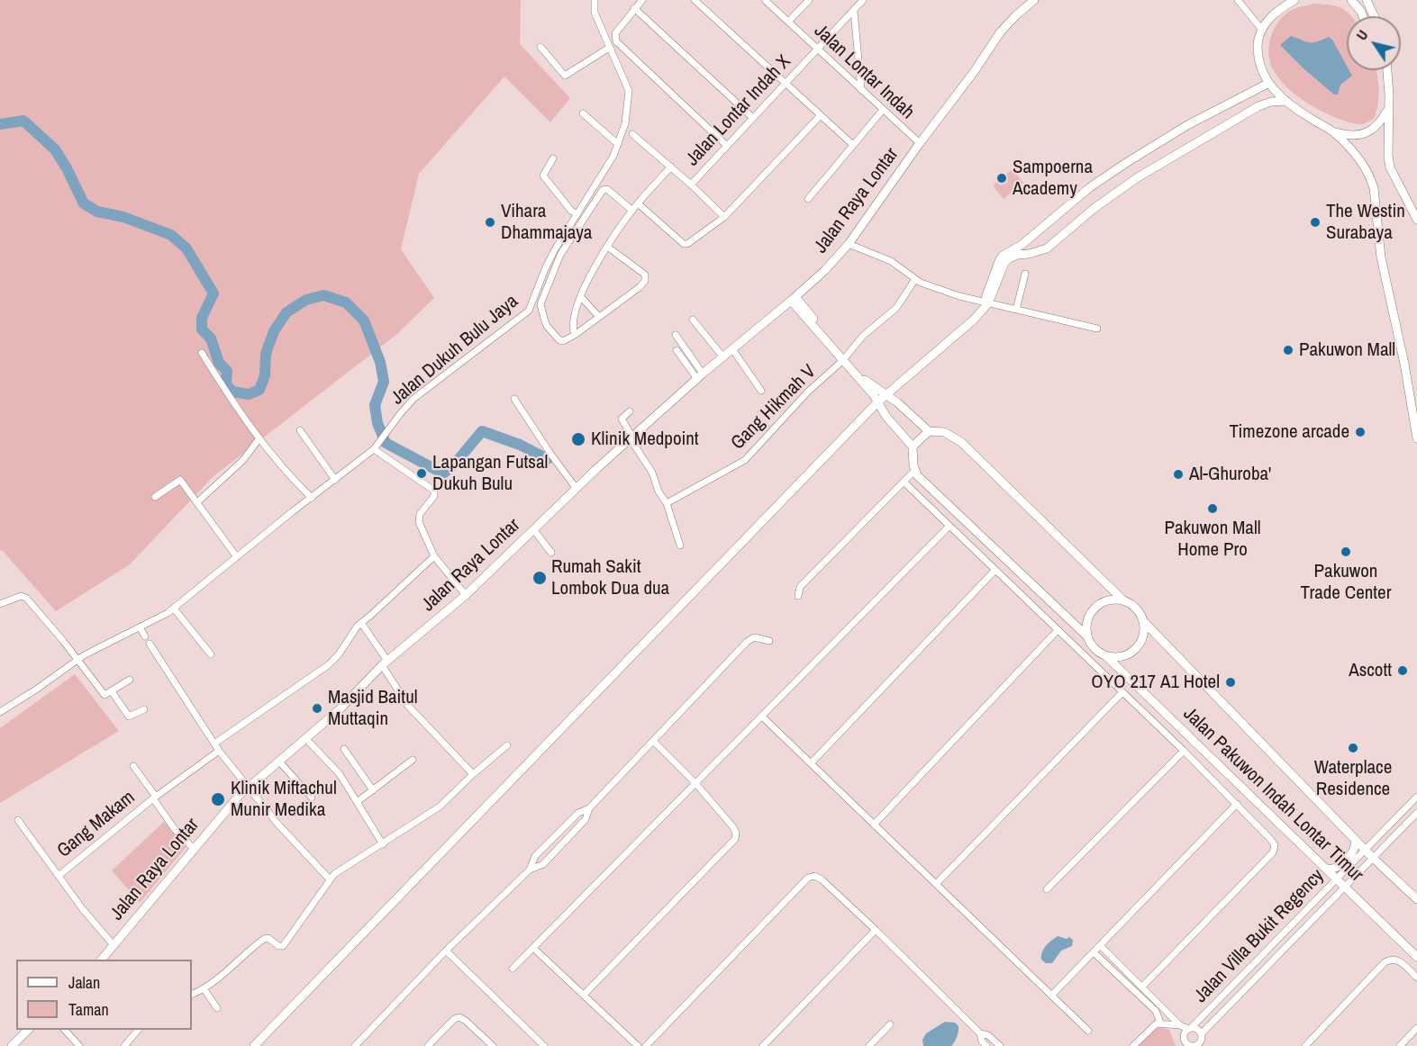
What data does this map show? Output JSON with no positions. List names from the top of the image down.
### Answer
{
  "streets": {
    "street": [
      "Jalan Lontar Indah",
      "Jalan Lontar Indah X",
      "Jalan Raya Lontar",
      "Jalan Dukuh Bulu Jaya",
      "Gang Hikmah V",
      "Jalan Pakuwon Indah Lontar Timur",
      "Gang Makam",
      "Jalan Villa Bukit Regency"
    ]
  },
  "crossings": [
    ["Jalan Lontar Indah", "Jalan Lontar Indah X"],
    ["Jalan Lontar Indah", "Jalan Raya Lontar"],
    ["Jalan Raya Lontar", "Gang Makam"],
    ["Jalan Pakuwon Indah Lontar Timur", "Jalan Villa Bukit Regency"]
  ],
  "places": [
    "Sampoerna Academy",
    "Vihara Dhammajaya",
    "The Westin Surabaya",
    "Pakuwon Mall",
    "Timezone arcade",
    "Klinik Medpoint",
    "Lapangan Futsal Dukuh Bulu",
    "Al-Ghuroba'",
    "Pakuwon Mall Home Pro",
    "Pakuwon Trade Center",
    "Rumah Sakit Lombok Dua dua",
    "Ascott",
    "OYO 217 A1 Hotel",
    "Masjid Baitul Muttaqin",
    "Waterplace Residence",
    "Klinik Miftachul Munir Medika"
  ],
  "legend": ["Jalan", "Taman"],
  "north": "top left"
}
